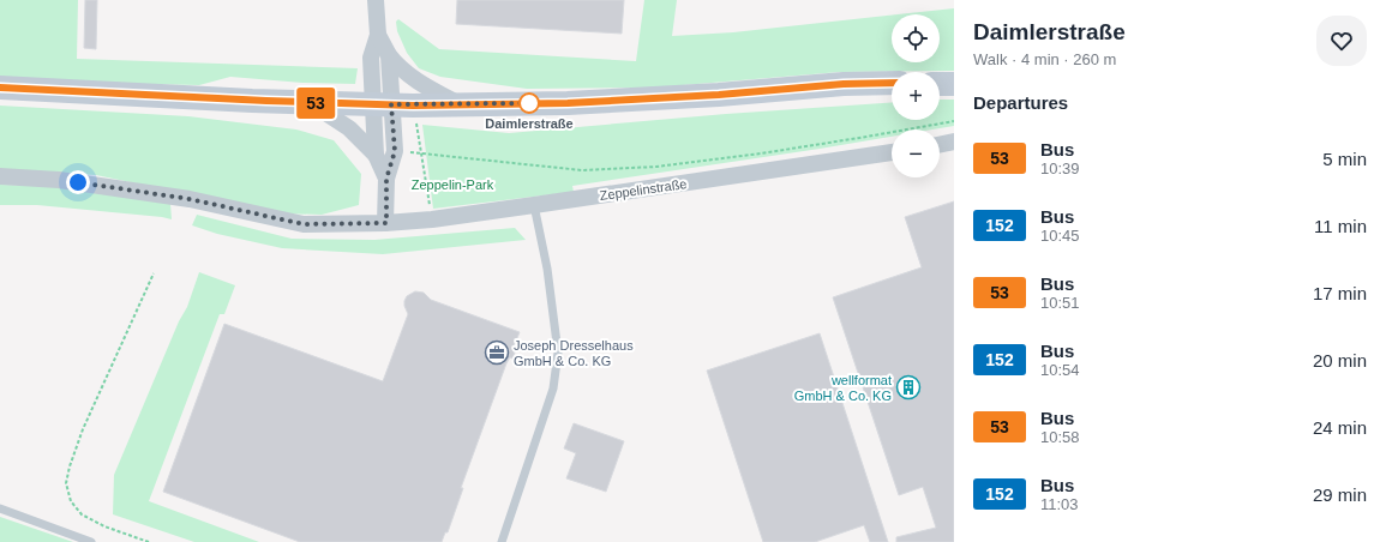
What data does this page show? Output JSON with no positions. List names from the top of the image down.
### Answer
{
  "streets": {
    "street": ["Zeppelinstraße"]
  },
  "parks": ["Zeppelin-Park"],
  "places": {
    "other": ["Daimlerstraße"],
    "office": ["Joseph Dresselhaus GmbH & Co. KG"],
    "building": ["wellformat GmbH & Co. KG"]
  },
  "lines": ["bus line 53"],
  "page": {
    "on_map": "53",
    "heading": [
      ["Daimlerstraße", "Walk · 4 min · 260 m"],
      "Departures"
    ],
    "map_buttons": ["+", "−"],
    "list": [
      {
        "mark": "53",
        "name": "Bus",
        "note": "10:39",
        "value": "5 min"
      },
      {
        "mark": "152",
        "name": "Bus",
        "note": "10:45",
        "value": "11 min"
      },
      {
        "mark": "53",
        "name": "Bus",
        "note": "10:51",
        "value": "17 min"
      },
      {
        "mark": "152",
        "name": "Bus",
        "note": "10:54",
        "value": "20 min"
      },
      {
        "mark": "53",
        "name": "Bus",
        "note": "10:58",
        "value": "24 min"
      },
      {
        "mark": "152",
        "name": "Bus",
        "note": "11:03",
        "value": "29 min"
      }
    ]
  }
}
